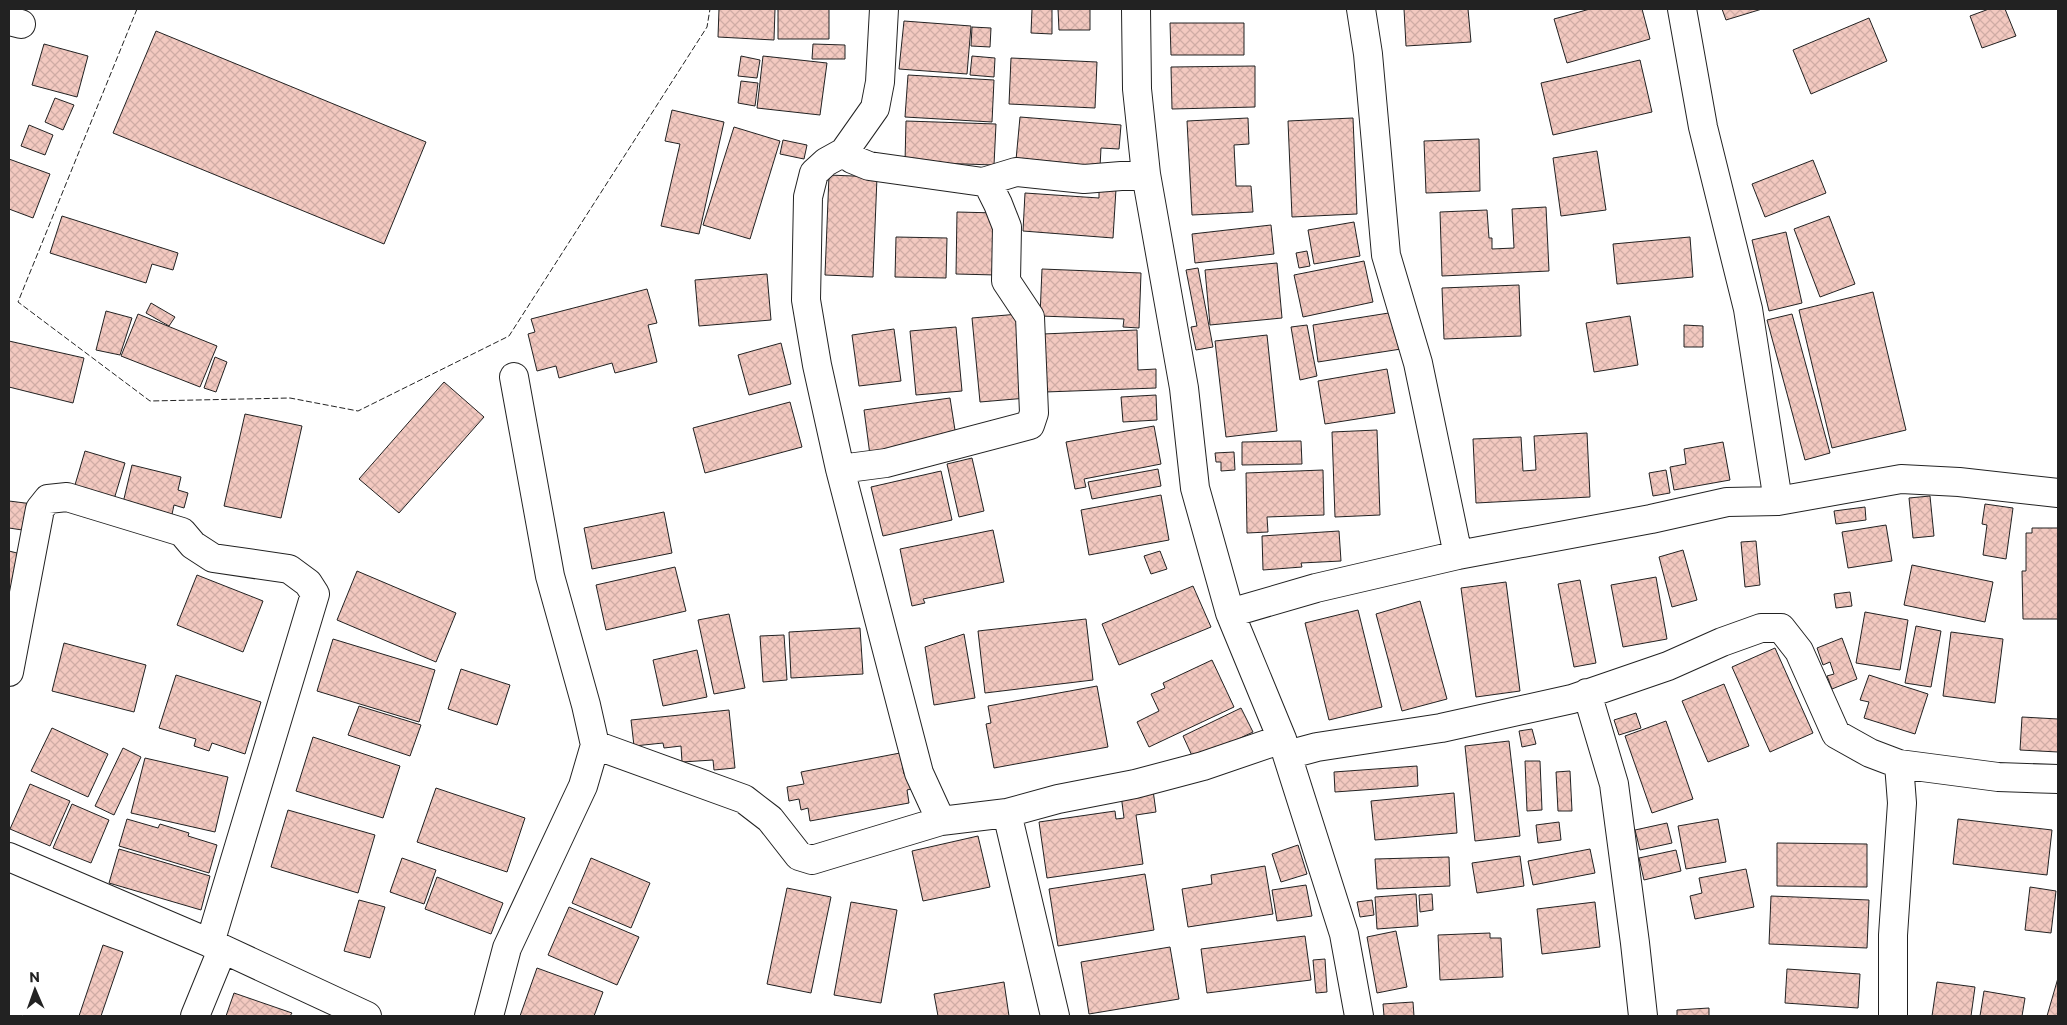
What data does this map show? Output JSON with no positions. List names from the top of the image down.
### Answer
{
  "north": "top"
}
